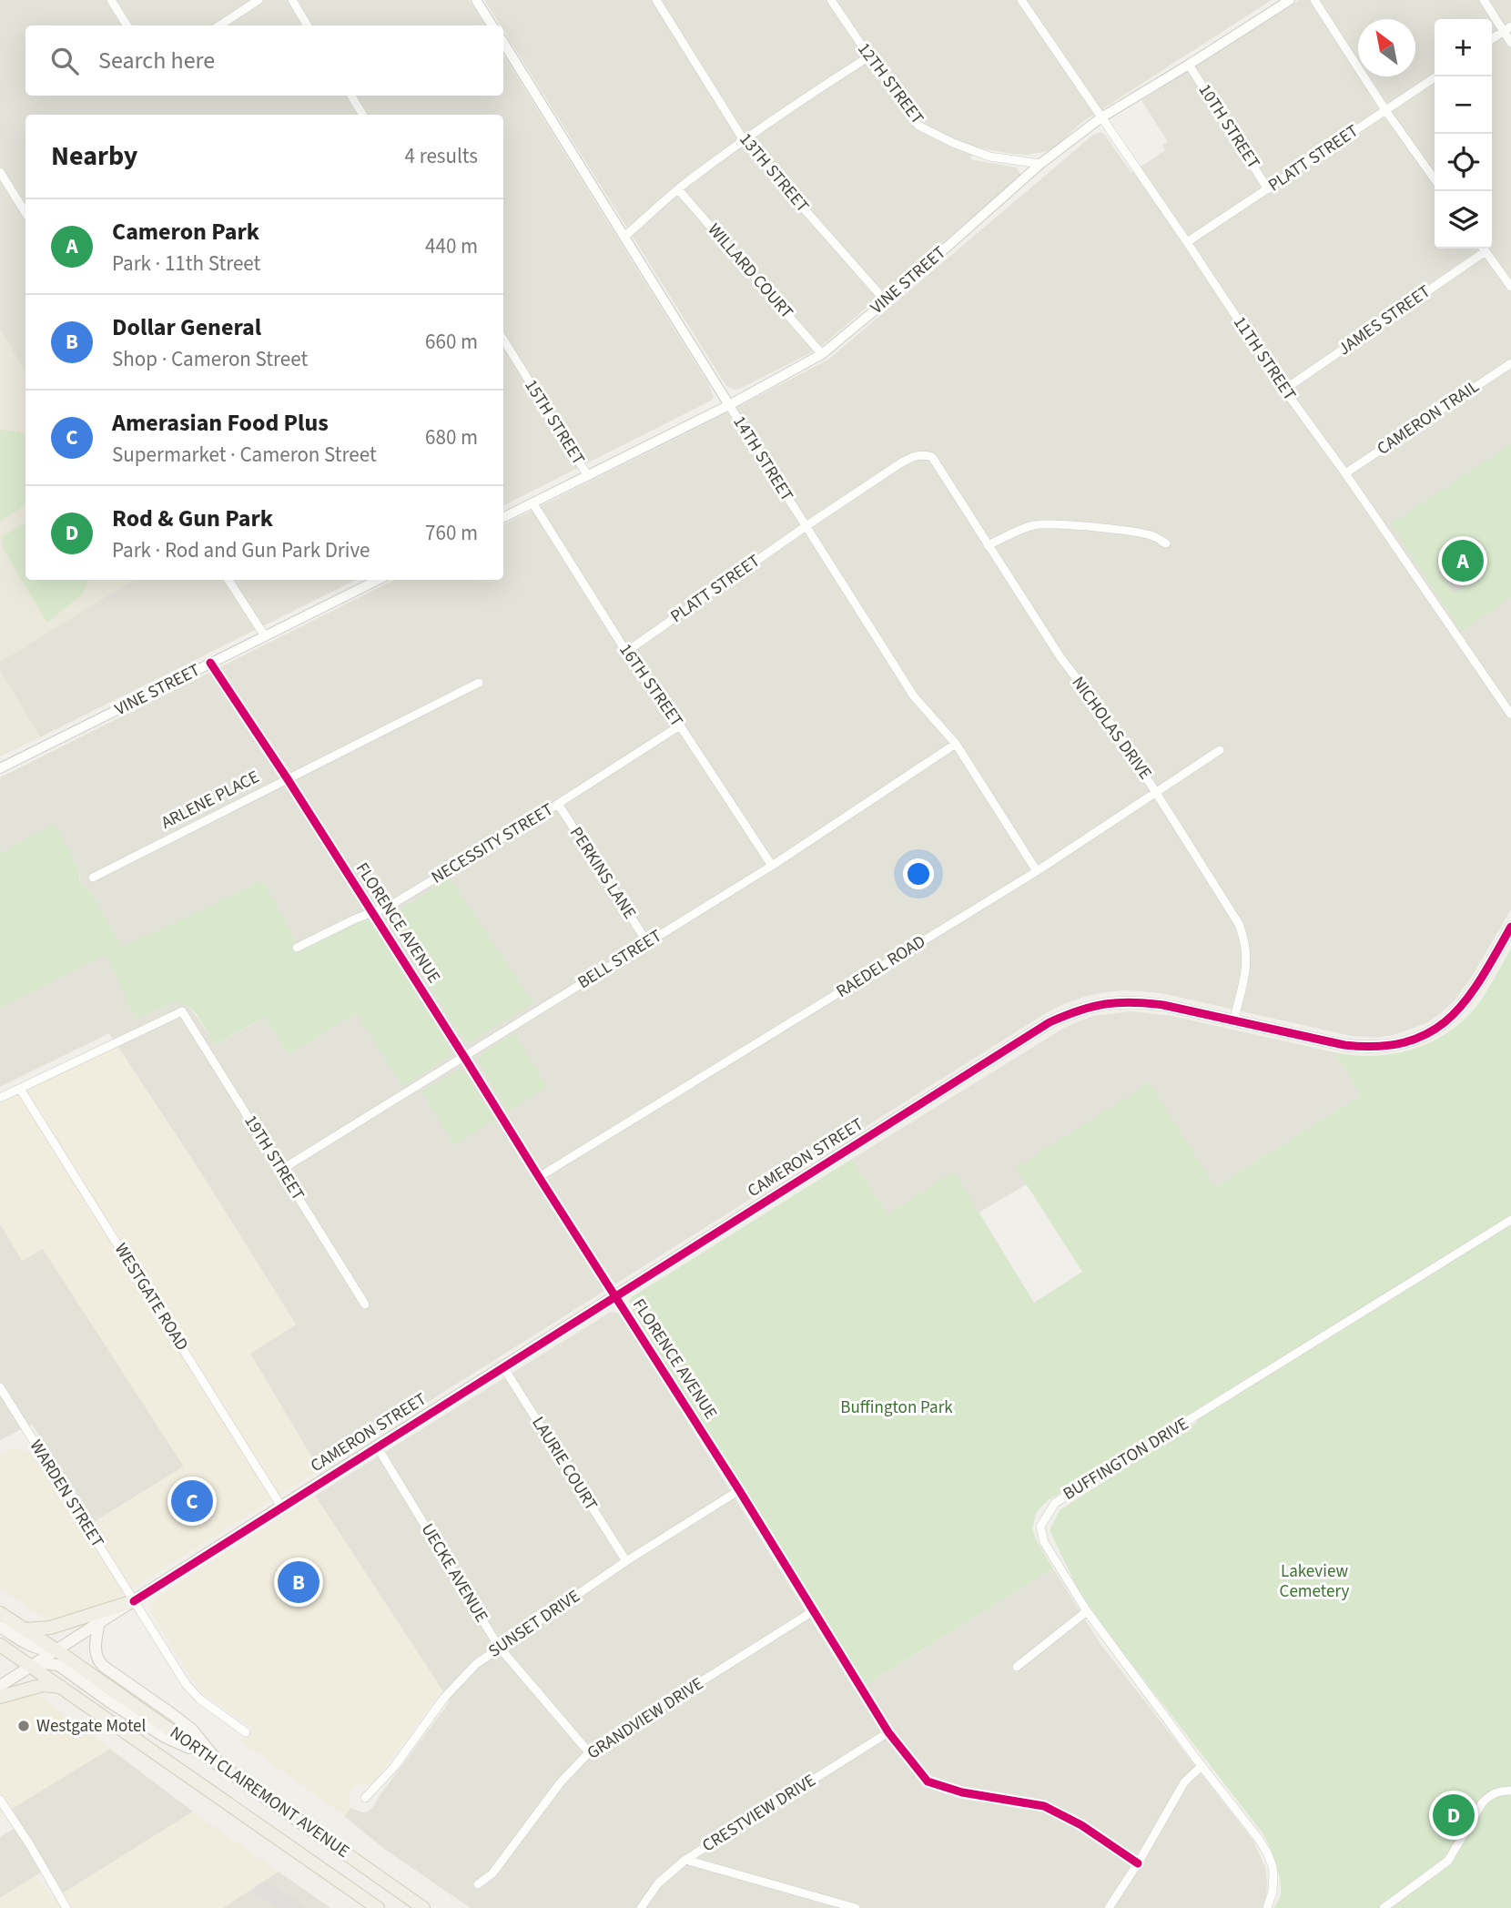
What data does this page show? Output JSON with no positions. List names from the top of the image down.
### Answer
{
  "streets": {
    "main road": ["CAMERON STREET", "NORTH CLAIREMONT AVENUE"],
    "street": [
      "12TH STREET",
      "10TH STREET",
      "PLATT STREET",
      "13TH STREET",
      "WILLARD COURT",
      "VINE STREET",
      "JAMES STREET",
      "11TH STREET",
      "CAMERON TRAIL",
      "15TH STREET",
      "14TH STREET",
      "16TH STREET",
      "NICHOLAS DRIVE",
      "ARLENE PLACE",
      "NECESSITY STREET",
      "PERKINS LANE",
      "FLORENCE AVENUE",
      "BELL STREET",
      "RAEDEL ROAD",
      "19TH STREET",
      "WESTGATE ROAD",
      "BUFFINGTON DRIVE",
      "LAURIE COURT",
      "WARDEN STREET",
      "UECKE AVENUE",
      "SUNSET DRIVE",
      "GRANDVIEW DRIVE",
      "CRESTVIEW DRIVE"
    ]
  },
  "crossings": [
    ["12TH STREET", "VINE STREET"],
    ["10TH STREET", "PLATT STREET"],
    ["10TH STREET", "VINE STREET"],
    ["PLATT STREET", "11TH STREET"],
    ["PLATT STREET", "14TH STREET"],
    ["PLATT STREET", "16TH STREET"],
    ["PLATT STREET", "NICHOLAS DRIVE"],
    ["13TH STREET", "VINE STREET"],
    ["WILLARD COURT", "VINE STREET"],
    ["VINE STREET", "11TH STREET"],
    ["VINE STREET", "15TH STREET"],
    ["VINE STREET", "14TH STREET"],
    ["VINE STREET", "16TH STREET"],
    ["VINE STREET", "FLORENCE AVENUE"],
    ["JAMES STREET", "11TH STREET"],
    ["11TH STREET", "CAMERON TRAIL"],
    ["14TH STREET", "BELL STREET"],
    ["14TH STREET", "RAEDEL ROAD"],
    ["16TH STREET", "NECESSITY STREET"],
    ["16TH STREET", "BELL STREET"],
    ["NICHOLAS DRIVE", "RAEDEL ROAD"],
    ["NICHOLAS DRIVE", "CAMERON STREET"],
    ["ARLENE PLACE", "FLORENCE AVENUE"],
    ["NECESSITY STREET", "PERKINS LANE"],
    ["NECESSITY STREET", "FLORENCE AVENUE"],
    ["PERKINS LANE", "BELL STREET"],
    ["FLORENCE AVENUE", "BELL STREET"],
    ["FLORENCE AVENUE", "RAEDEL ROAD"],
    ["FLORENCE AVENUE", "CAMERON STREET"],
    ["FLORENCE AVENUE", "SUNSET DRIVE"],
    ["FLORENCE AVENUE", "GRANDVIEW DRIVE"],
    ["FLORENCE AVENUE", "CRESTVIEW DRIVE"],
    ["BELL STREET", "19TH STREET"],
    ["19TH STREET", "WESTGATE ROAD"],
    ["CAMERON STREET", "WESTGATE ROAD"],
    ["CAMERON STREET", "LAURIE COURT"],
    ["CAMERON STREET", "WARDEN STREET"],
    ["CAMERON STREET", "UECKE AVENUE"],
    ["CAMERON STREET", "NORTH CLAIREMONT AVENUE"],
    ["LAURIE COURT", "SUNSET DRIVE"],
    ["UECKE AVENUE", "SUNSET DRIVE"],
    ["UECKE AVENUE", "GRANDVIEW DRIVE"]
  ],
  "parks": ["Buffington Park", "Lakeview Cemetery"],
  "places": ["Westgate Motel"],
  "north": "top left",
  "page": {
    "map_buttons": ["+", "−"],
    "search": "Search here",
    "heading": ["Nearby", "4 results"],
    "list": [
      {
        "mark": "A",
        "name": "Cameron Park",
        "note": "Park · 11th Street",
        "value": "440 m"
      },
      {
        "mark": "B",
        "name": "Dollar General",
        "note": "Shop · Cameron Street",
        "value": "660 m"
      },
      {
        "mark": "C",
        "name": "Amerasian Food Plus",
        "note": "Supermarket · Cameron Street",
        "value": "680 m"
      },
      {
        "mark": "D",
        "name": "Rod & Gun Park",
        "note": "Park · Rod and Gun Park Drive",
        "value": "760 m"
      }
    ],
    "pins": [
      "A",
      "C",
      "B",
      "D"
    ]
  }
}
